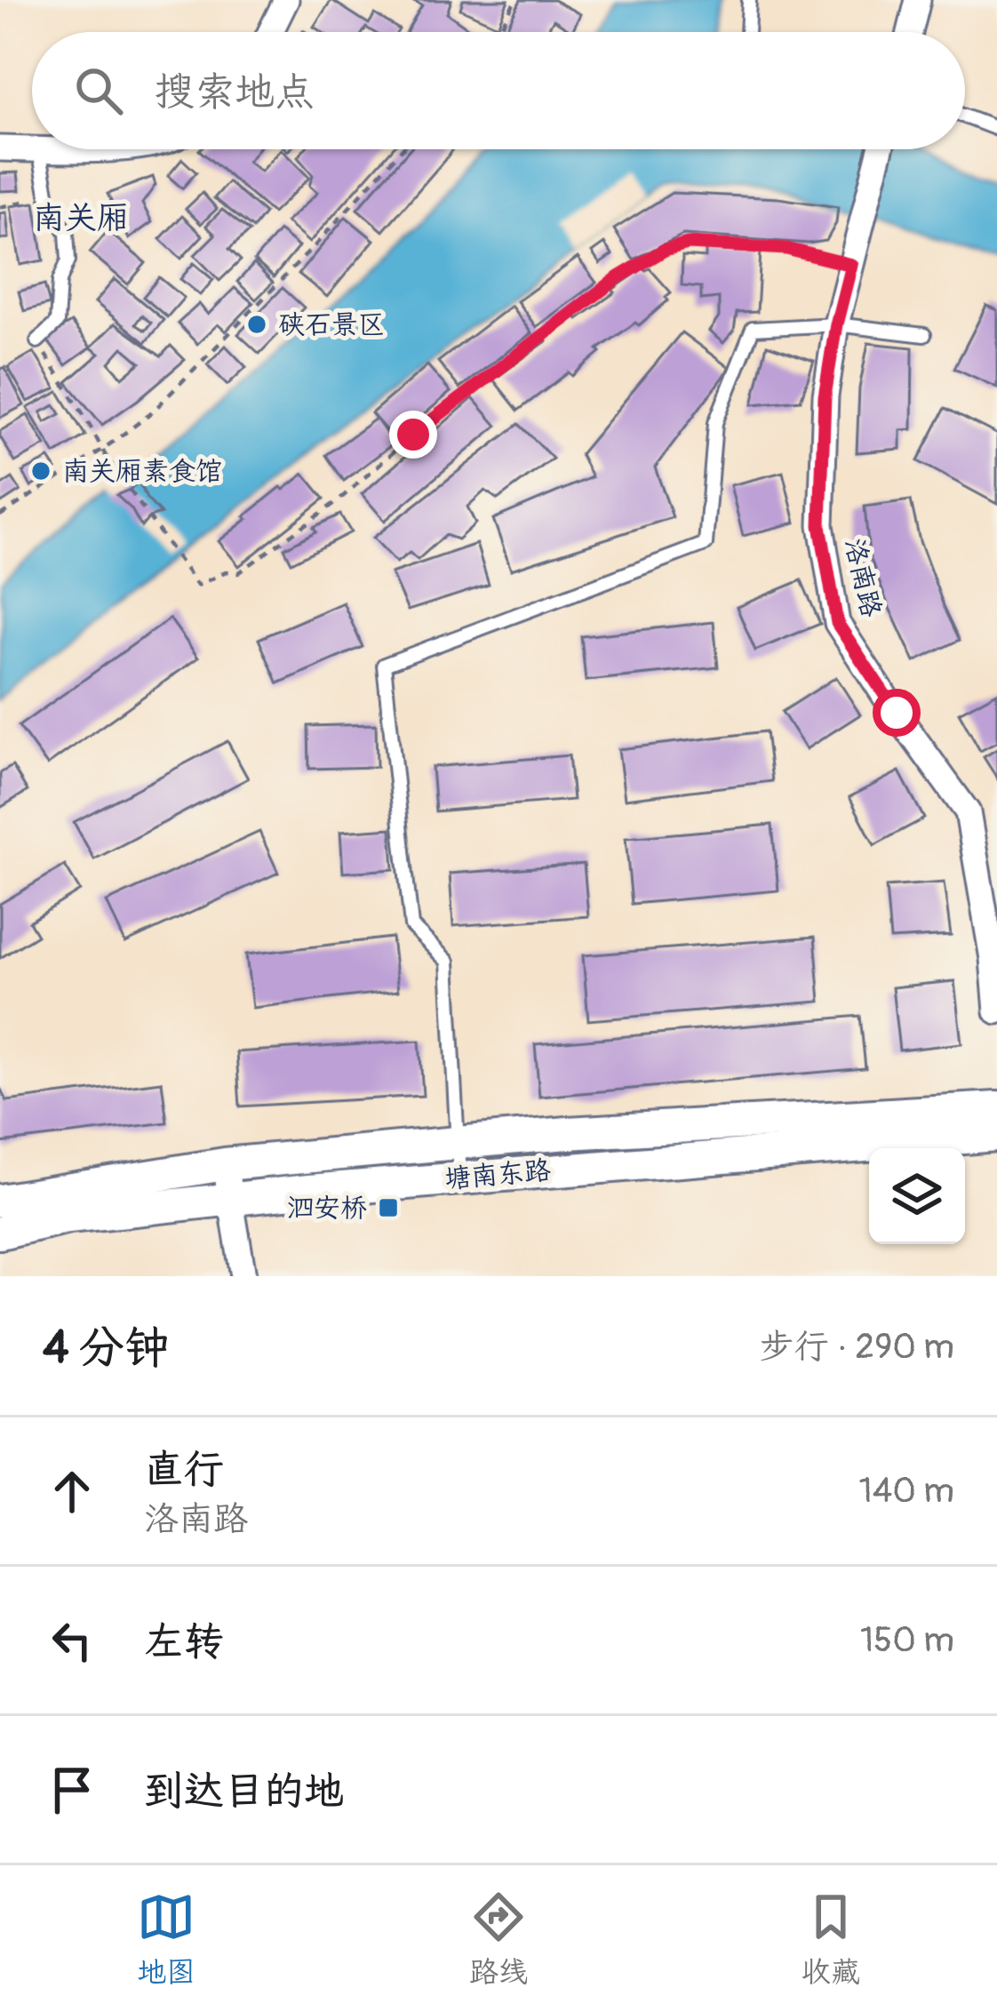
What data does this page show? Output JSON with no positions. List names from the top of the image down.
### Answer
{
  "streets": {
    "main road": ["塘南东路"],
    "street": ["洛南路"]
  },
  "districts": ["南关厢"],
  "places": {
    "other": ["硖石景区", "南关厢素食馆"],
    "transit": ["泗安桥"]
  },
  "page": {
    "search": "搜索地点",
    "heading": ["4 分钟", "步行 · 290 m"],
    "list": [
      ["直行", "洛南路", "140 m"],
      ["左转", "150 m"],
      "到达目的地"
    ],
    "nav": ["地图", "路线", "收藏"]
  }
}
